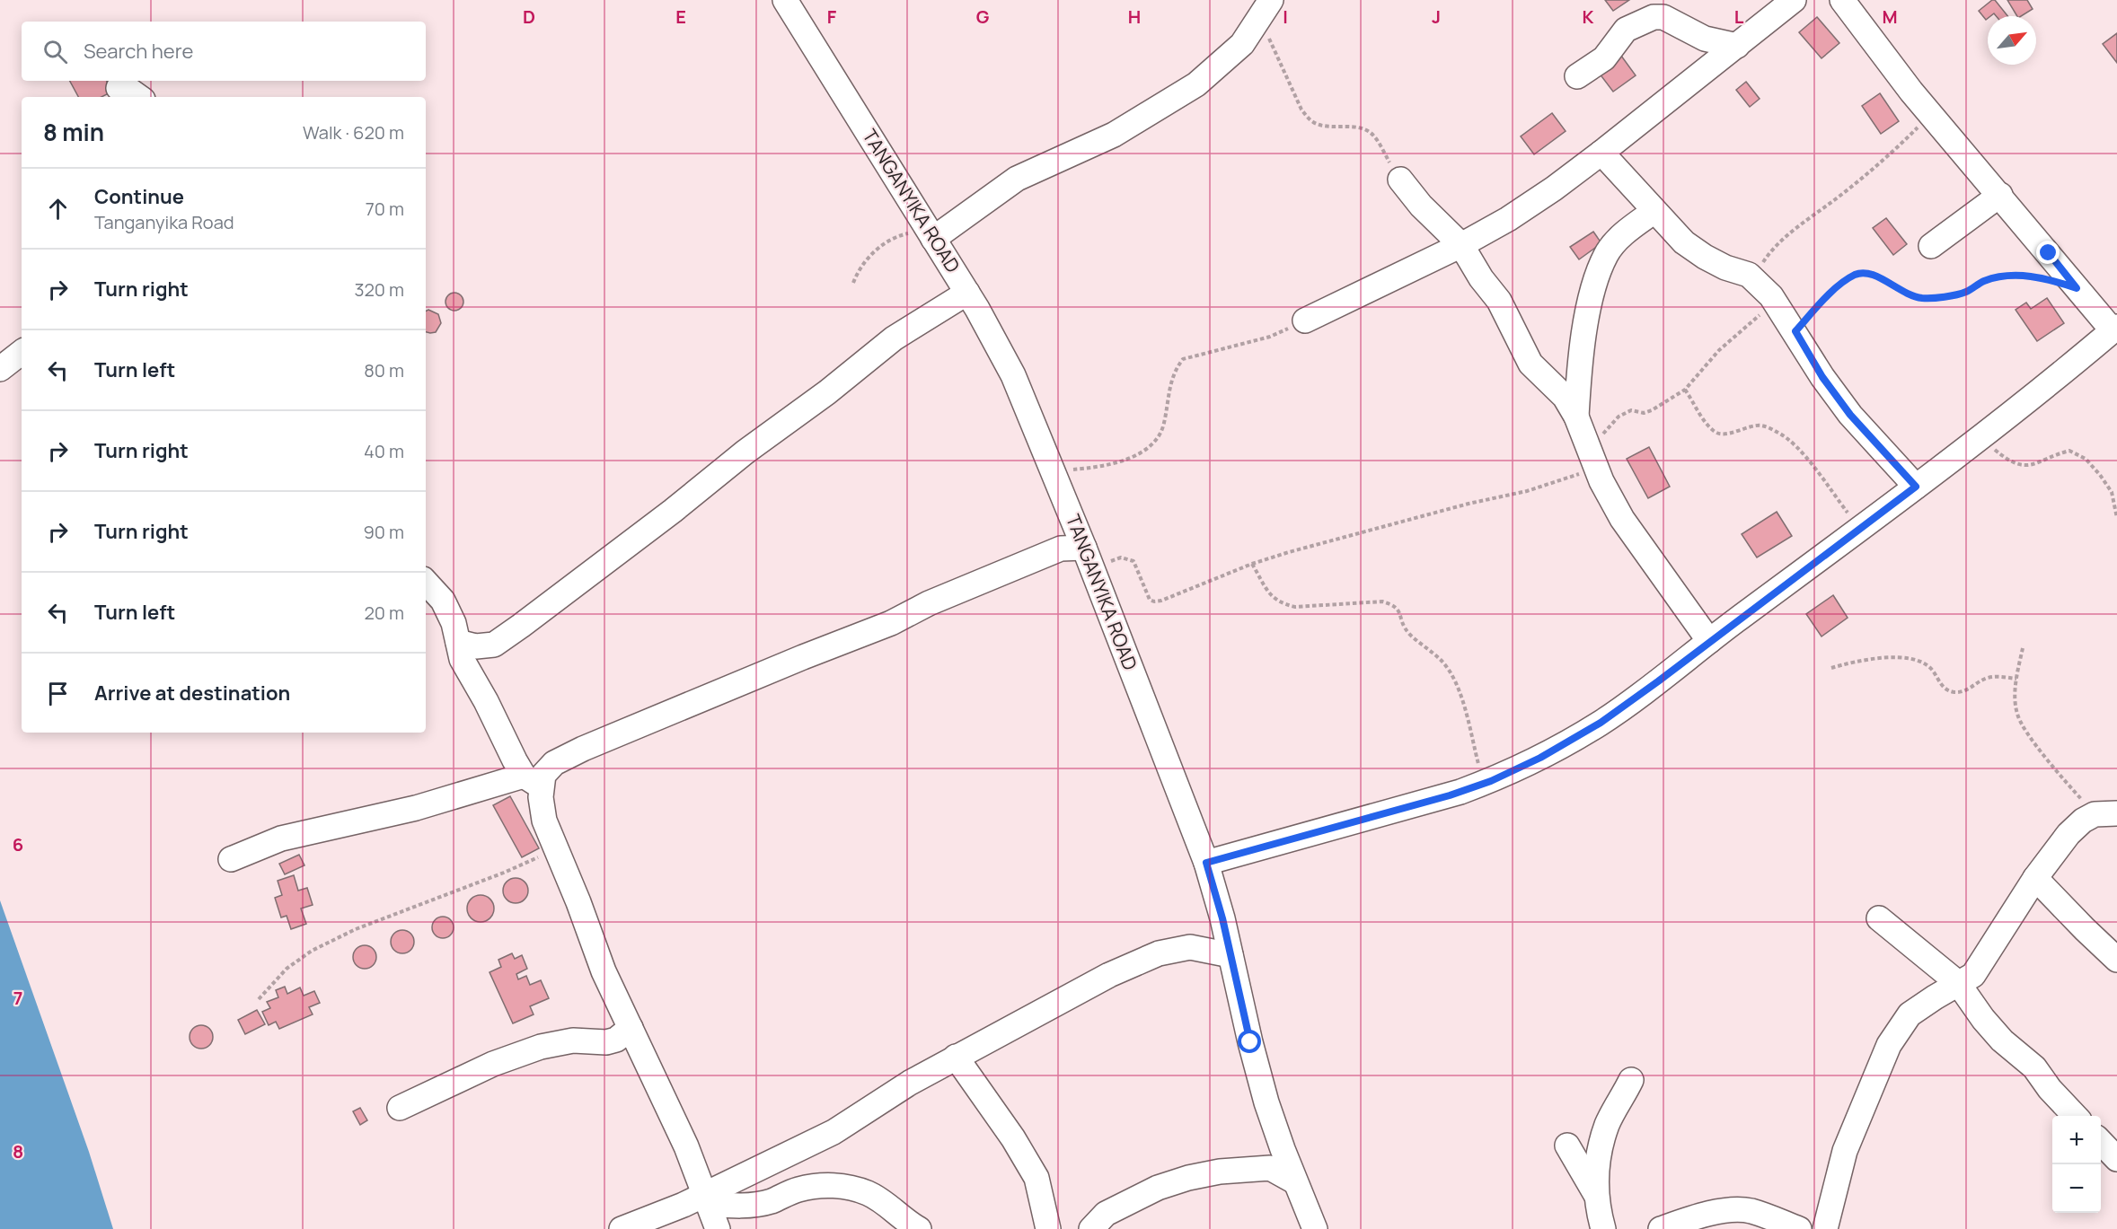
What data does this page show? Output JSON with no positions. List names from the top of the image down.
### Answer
{
  "streets": {
    "street": ["TANGANYIKA ROAD"]
  },
  "north": "top right",
  "page": {
    "search": "Search here",
    "heading": ["8 min", "Walk · 620 m"],
    "list": [
      ["Continue", "Tanganyika Road", "70 m"],
      ["Turn right", "320 m"],
      ["Turn left", "80 m"],
      ["Turn right", "40 m"],
      ["Turn right", "90 m"],
      ["Turn left", "20 m"],
      "Arrive at destination"
    ],
    "map_buttons": ["+", "−"]
  },
  "grid": {
    "columns": [
      "D",
      "E",
      "F",
      "G",
      "H",
      "I",
      "J",
      "K",
      "L",
      "M"
    ],
    "rows": ["6", "7", "8"]
  }
}
